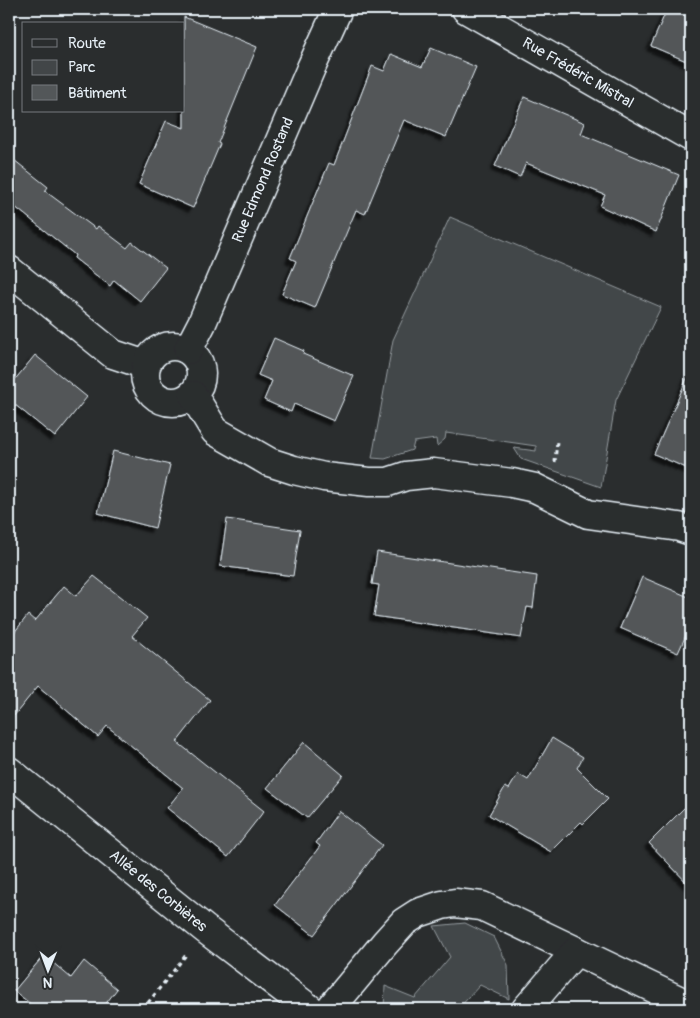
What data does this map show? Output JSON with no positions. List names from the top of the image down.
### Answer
{
  "streets": {
    "street": ["Rue Frédéric Mistral", "Rue Edmond Rostand", "Allée des Corbières"]
  },
  "legend": ["Route", "Parc", "Bâtiment"],
  "north": "bottom"
}
